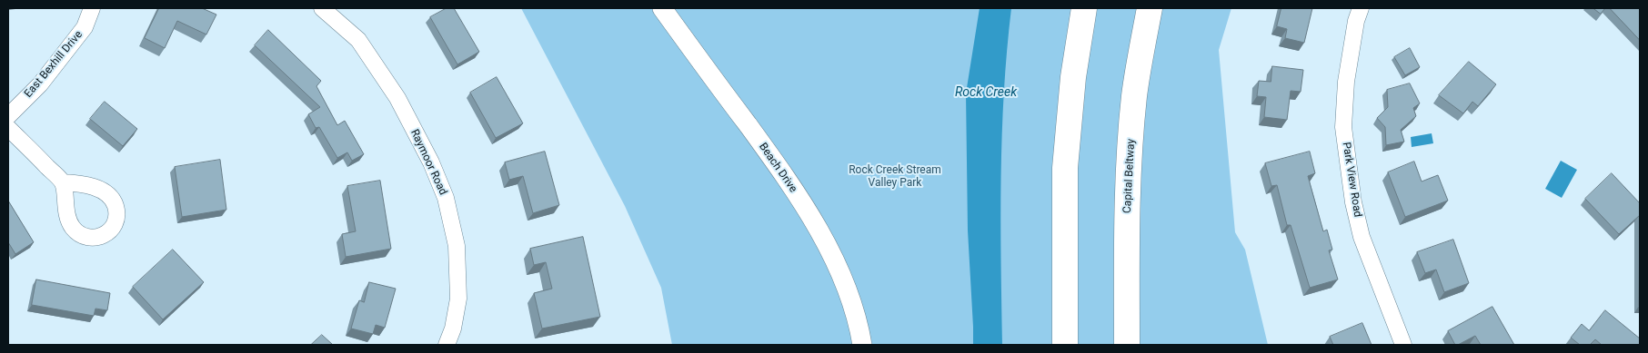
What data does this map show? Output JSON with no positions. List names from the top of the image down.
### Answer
{
  "streets": {
    "highway": ["Capital Beltway"],
    "street": [
      "East Bexhill Drive",
      "Raymoor Road",
      "Beach Drive",
      "Park View Road"
    ]
  },
  "water": ["Rock Creek"],
  "parks": ["Rock Creek Stream Valley Park"]
}
